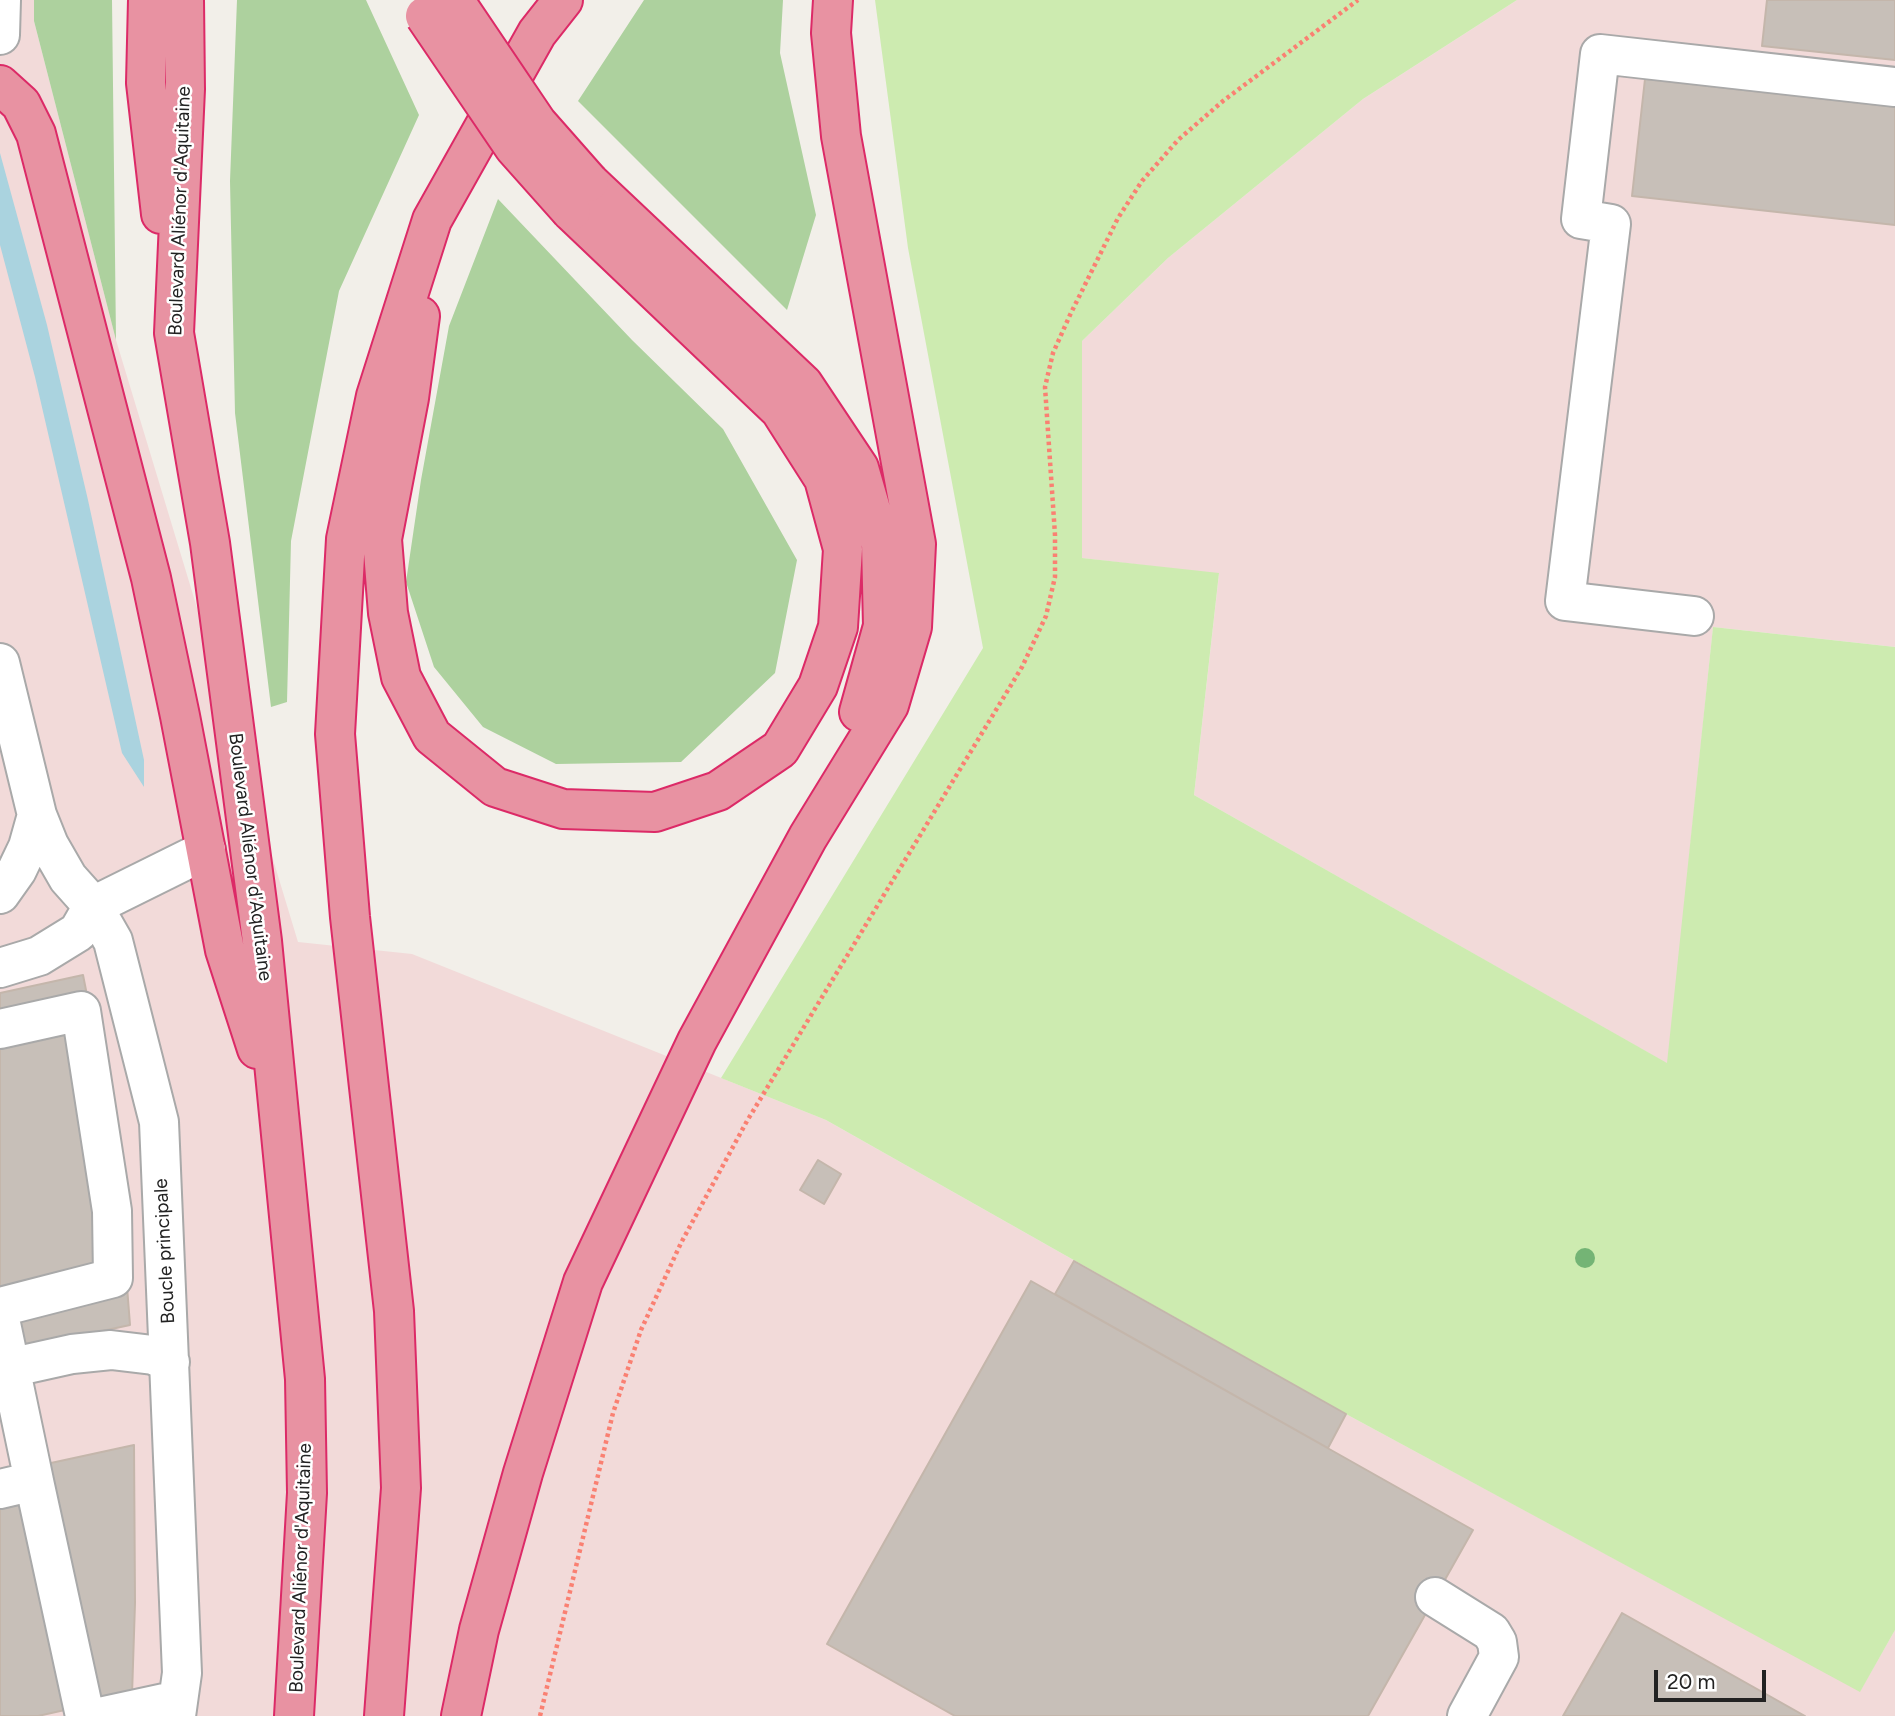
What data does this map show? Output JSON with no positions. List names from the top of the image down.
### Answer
{
  "streets": {
    "highway": ["Boulevard Aliénor d'Aquitaine"],
    "street": ["Boucle principale"]
  },
  "scale_bar": "20 m"
}
